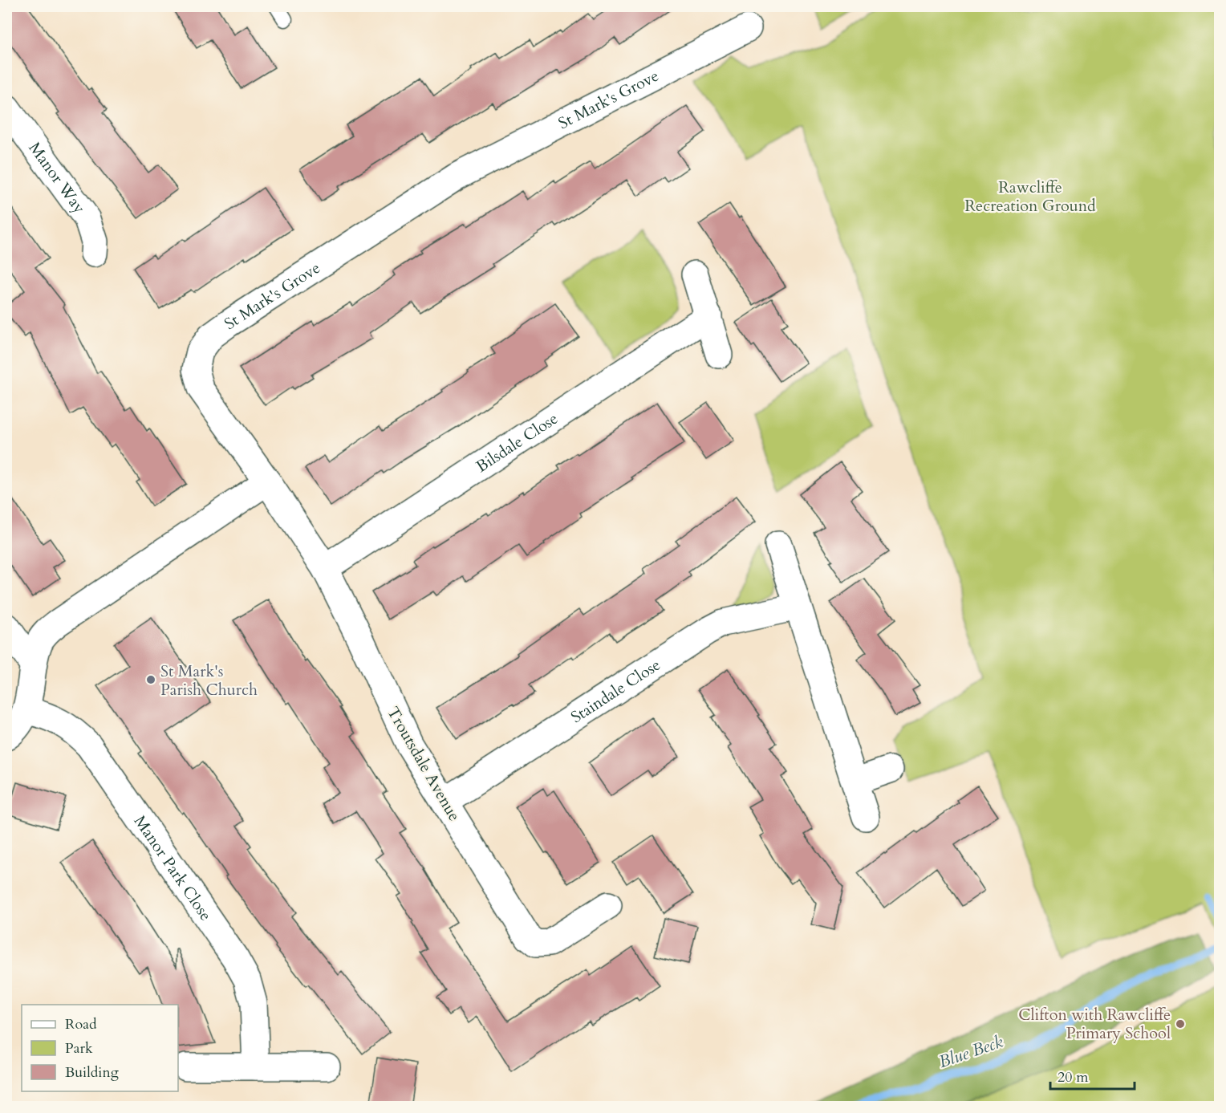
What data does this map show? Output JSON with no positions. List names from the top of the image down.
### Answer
{
  "streets": {
    "street": [
      "St Mark's Grove",
      "Manor Way",
      "Bilsdale Close",
      "Staindale Close",
      "Troutsdale Avenue",
      "Manor Park Close"
    ]
  },
  "crossings": [
    ["St Mark's Grove", "Troutsdale Avenue"],
    ["Bilsdale Close", "Troutsdale Avenue"],
    ["Staindale Close", "Troutsdale Avenue"]
  ],
  "water": ["Blue Beck"],
  "parks": ["Rawcliffe Recreation Ground"],
  "places": ["St Mark's Parish Church", "Clifton with Rawcliffe Primary School"],
  "legend": ["Road", "Park", "Building"],
  "scale_bar": "20 m"
}
